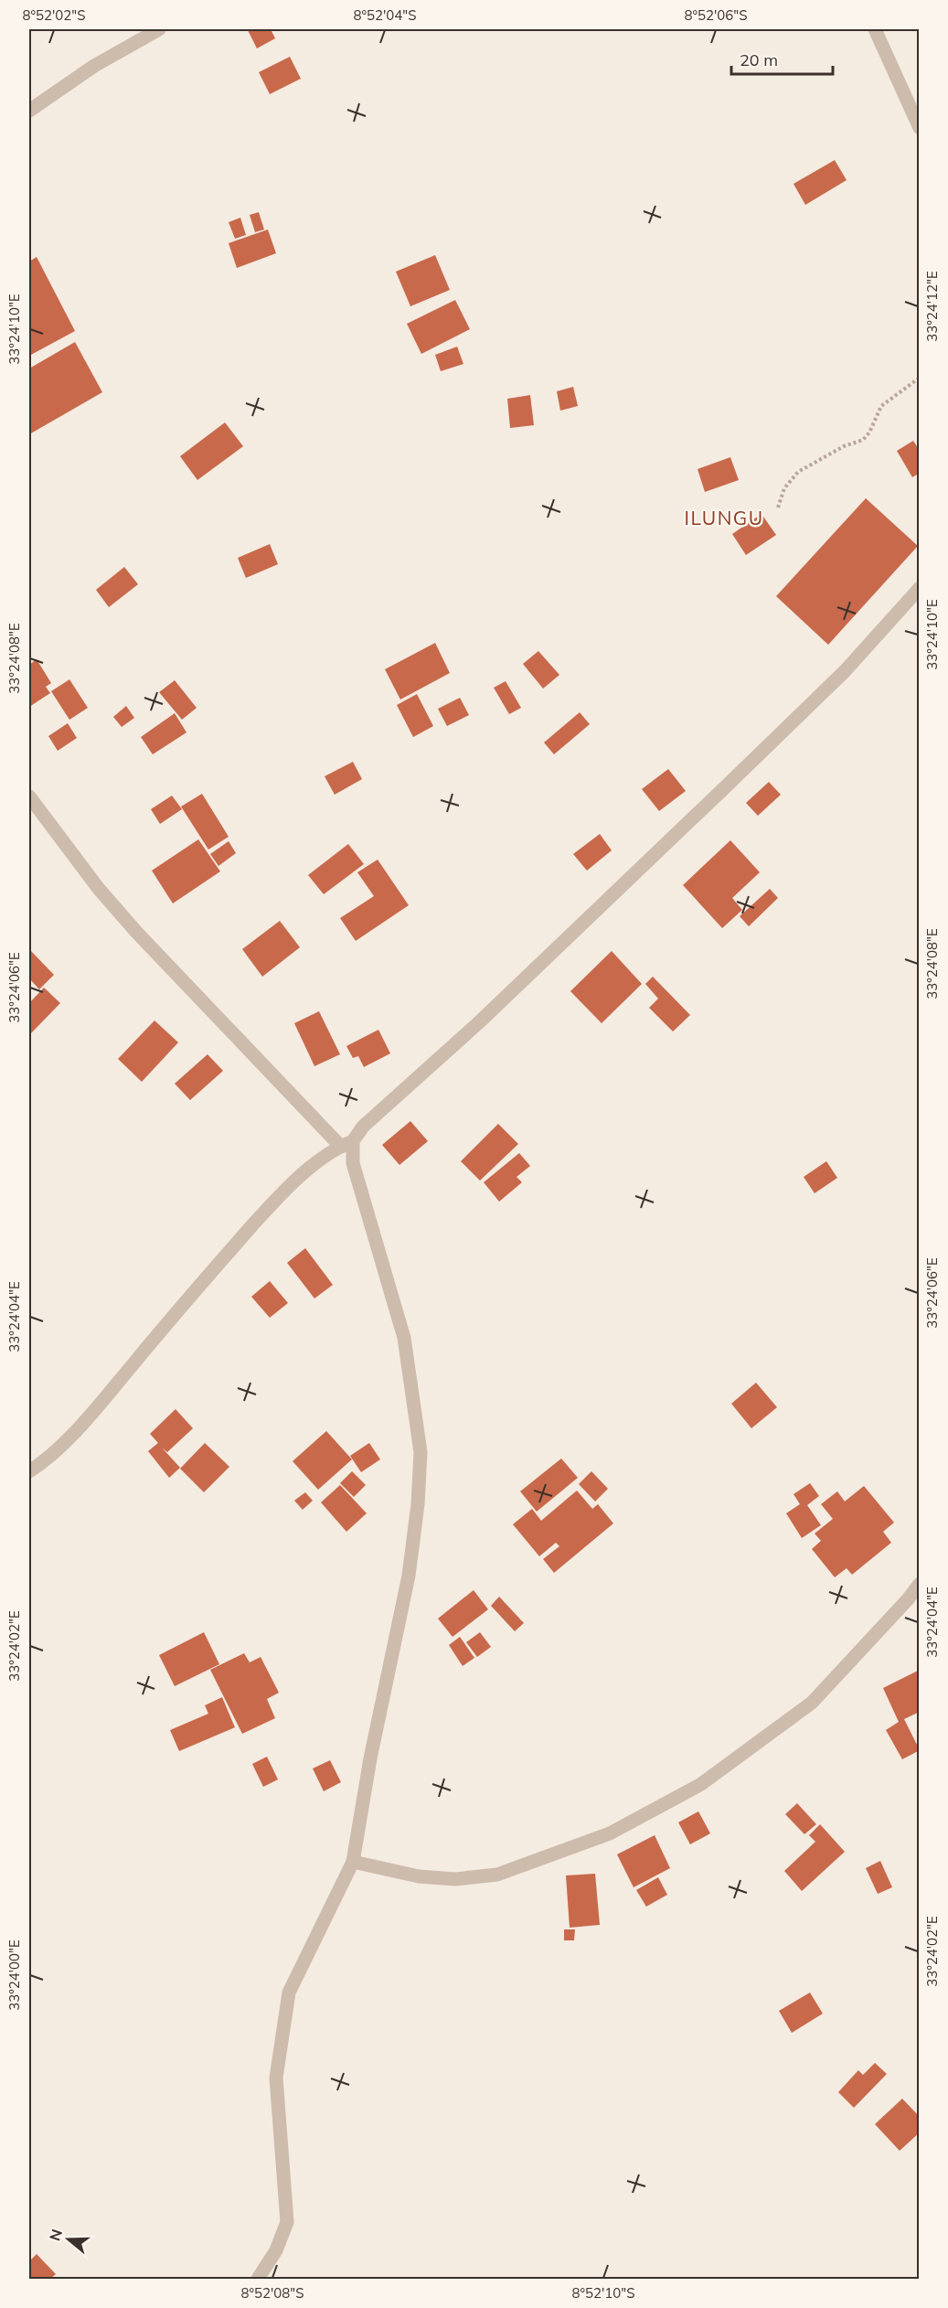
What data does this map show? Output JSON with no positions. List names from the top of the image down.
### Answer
{
  "districts": ["ILUNGU"],
  "scale_bar": "20 m",
  "north": "left",
  "coordinates": [
    "8°52'02\"S",
    "8°52'04\"S",
    "8°52'06\"S",
    "33°24'12\"E",
    "33°24'10\"E",
    "33°24'08\"E",
    "33°24'06\"E",
    "33°24'04\"E",
    "33°24'02\"E",
    "33°24'00\"E",
    "8°52'08\"S",
    "8°52'10\"S"
  ]
}
